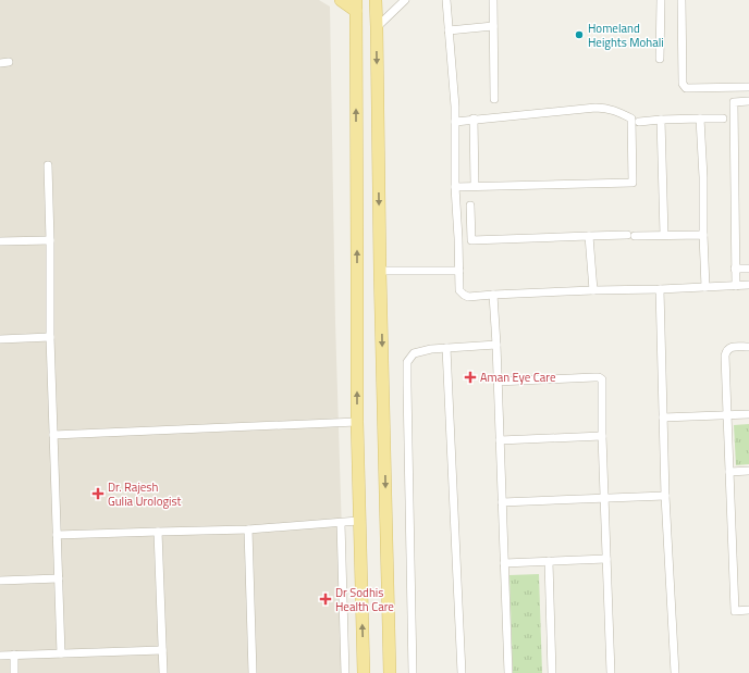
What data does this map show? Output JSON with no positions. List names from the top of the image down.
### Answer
{
  "places": {
    "other": ["Homeland Heights Mohali"],
    "health": ["Aman Eye Care", "Dr. Rajesh Gulia Urologist", "Dr Sodhis Health Care"]
  }
}
